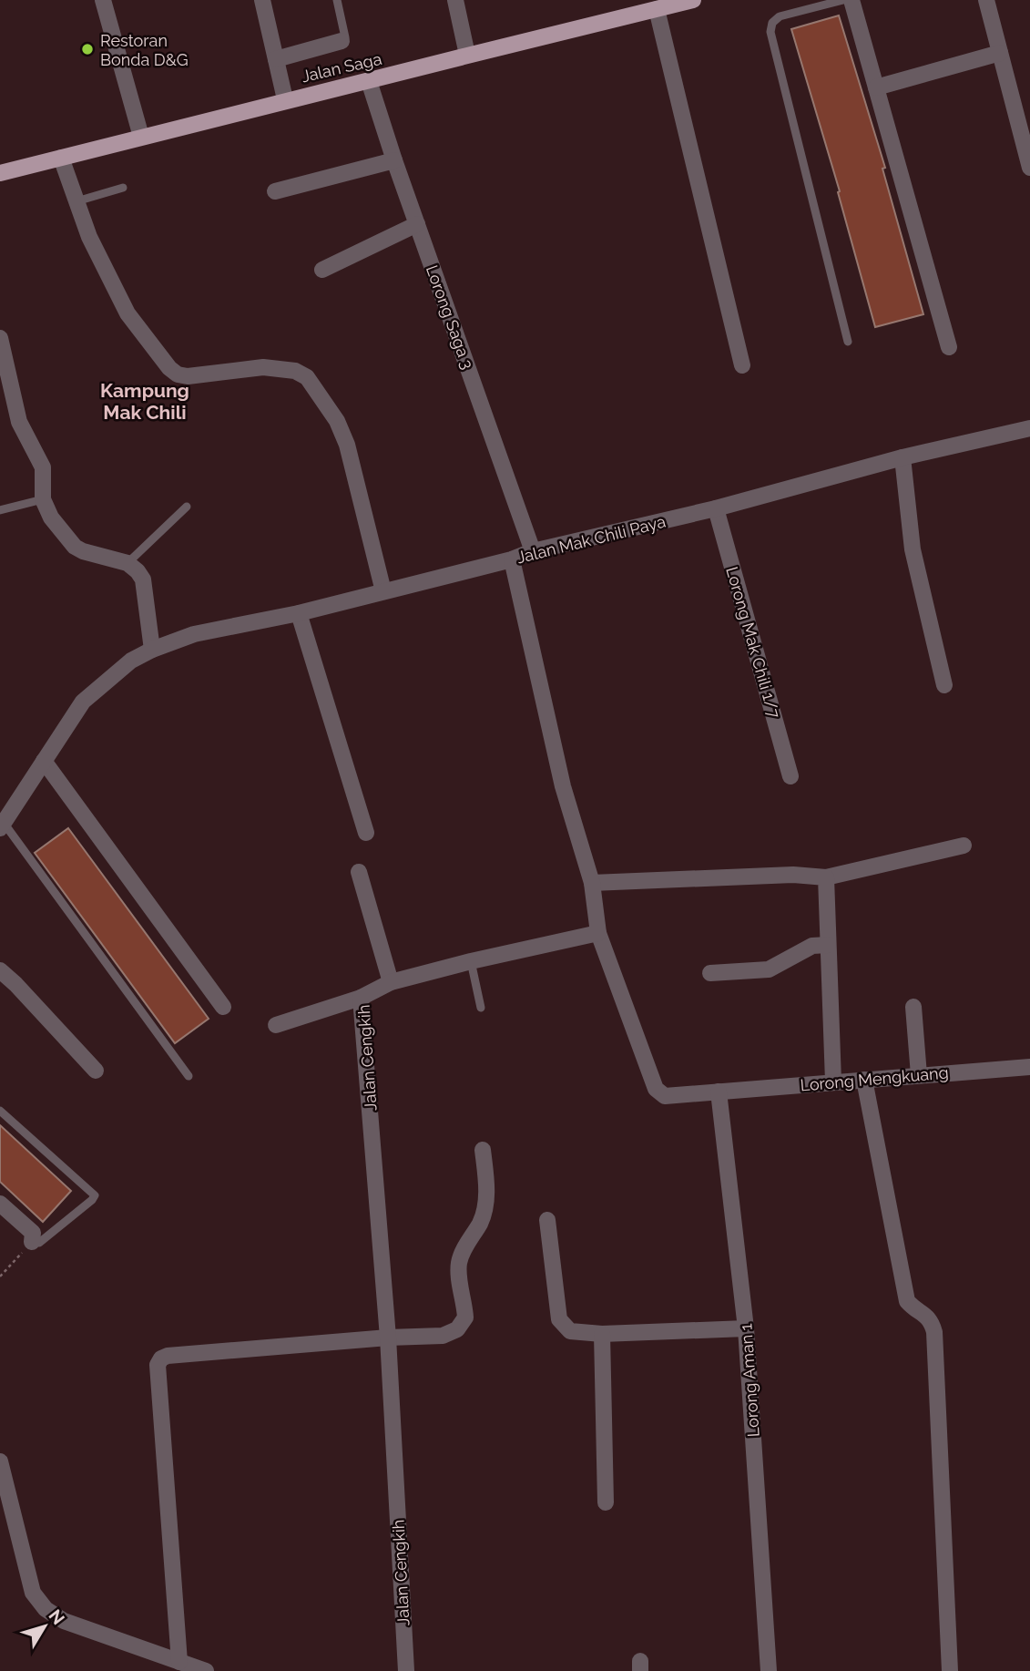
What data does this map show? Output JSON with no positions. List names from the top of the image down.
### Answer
{
  "streets": {
    "main road": ["Jalan Saga"],
    "street": [
      "Lorong Saga 3",
      "Jalan Mak Chili Paya",
      "Lorong Mak Chili 1/7",
      "Jalan Cengkih",
      "Lorong Mengkuang",
      "Lorong Aman 1"
    ]
  },
  "crossings": [
    ["Jalan Saga", "Lorong Saga 3"],
    ["Lorong Saga 3", "Jalan Mak Chili Paya"],
    ["Jalan Mak Chili Paya", "Lorong Mak Chili 1/7"],
    ["Jalan Cengkih", "Lorong Mengkuang"],
    ["Lorong Mengkuang", "Lorong Aman 1"]
  ],
  "districts": ["Kampung Mak Chili"],
  "places": ["Restoran Bonda D&G"],
  "north": "top right"
}
